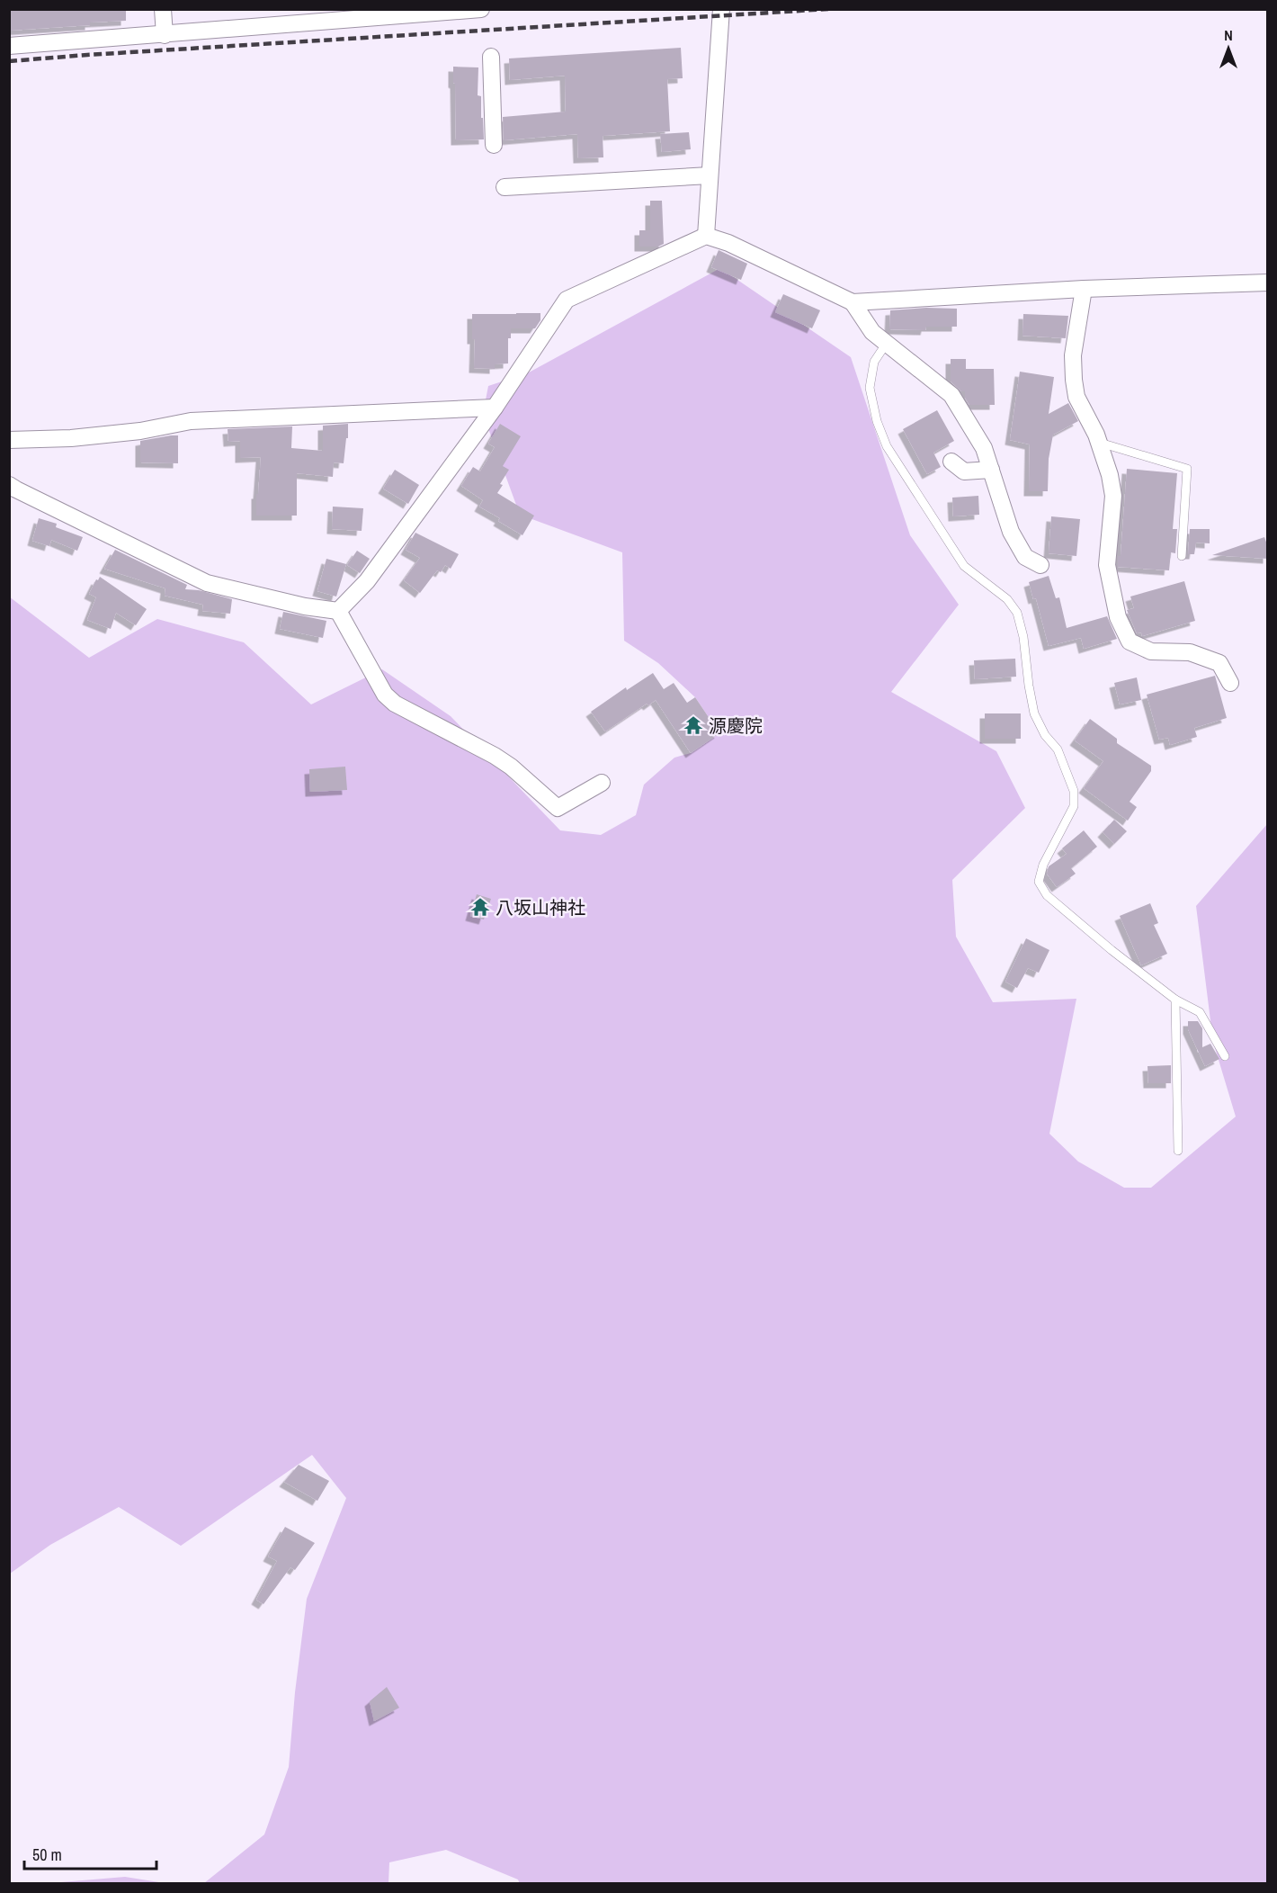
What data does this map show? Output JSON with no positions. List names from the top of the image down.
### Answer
{
  "places": {
    "temple": ["源慶院", "八坂山神社"]
  },
  "scale_bar": "50 m",
  "north": "top"
}
